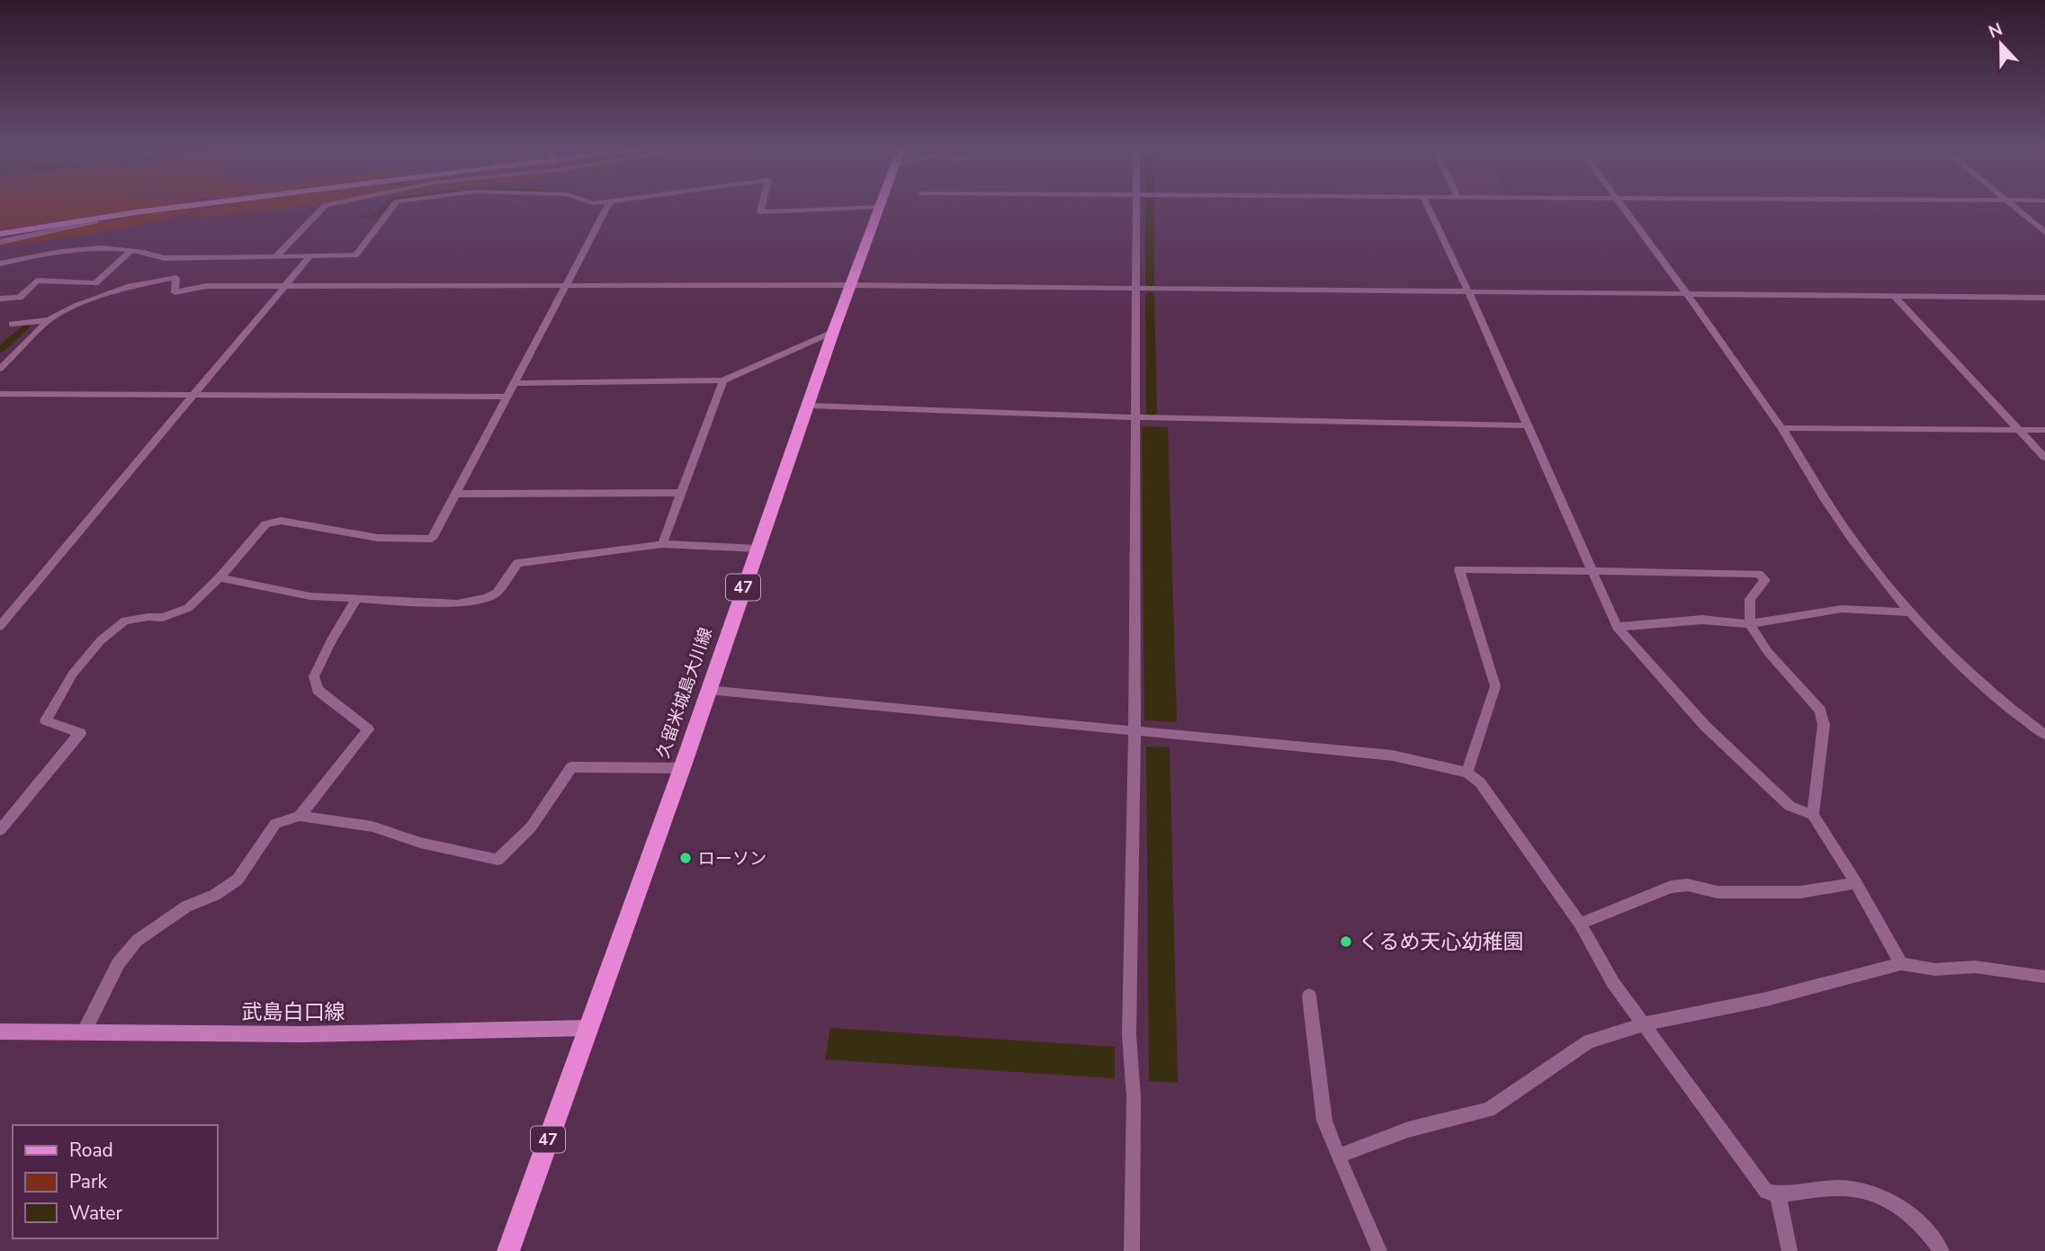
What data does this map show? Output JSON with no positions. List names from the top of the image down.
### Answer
{
  "streets": {
    "main road": ["47", "久留米城島大川線", "武島白口線"]
  },
  "crossings": [
    ["久留米城島大川線", "武島白口線"]
  ],
  "places": ["ローソン", "くるめ天心幼稚園"],
  "legend": ["Road", "Park", "Water"],
  "north": "top"
}
